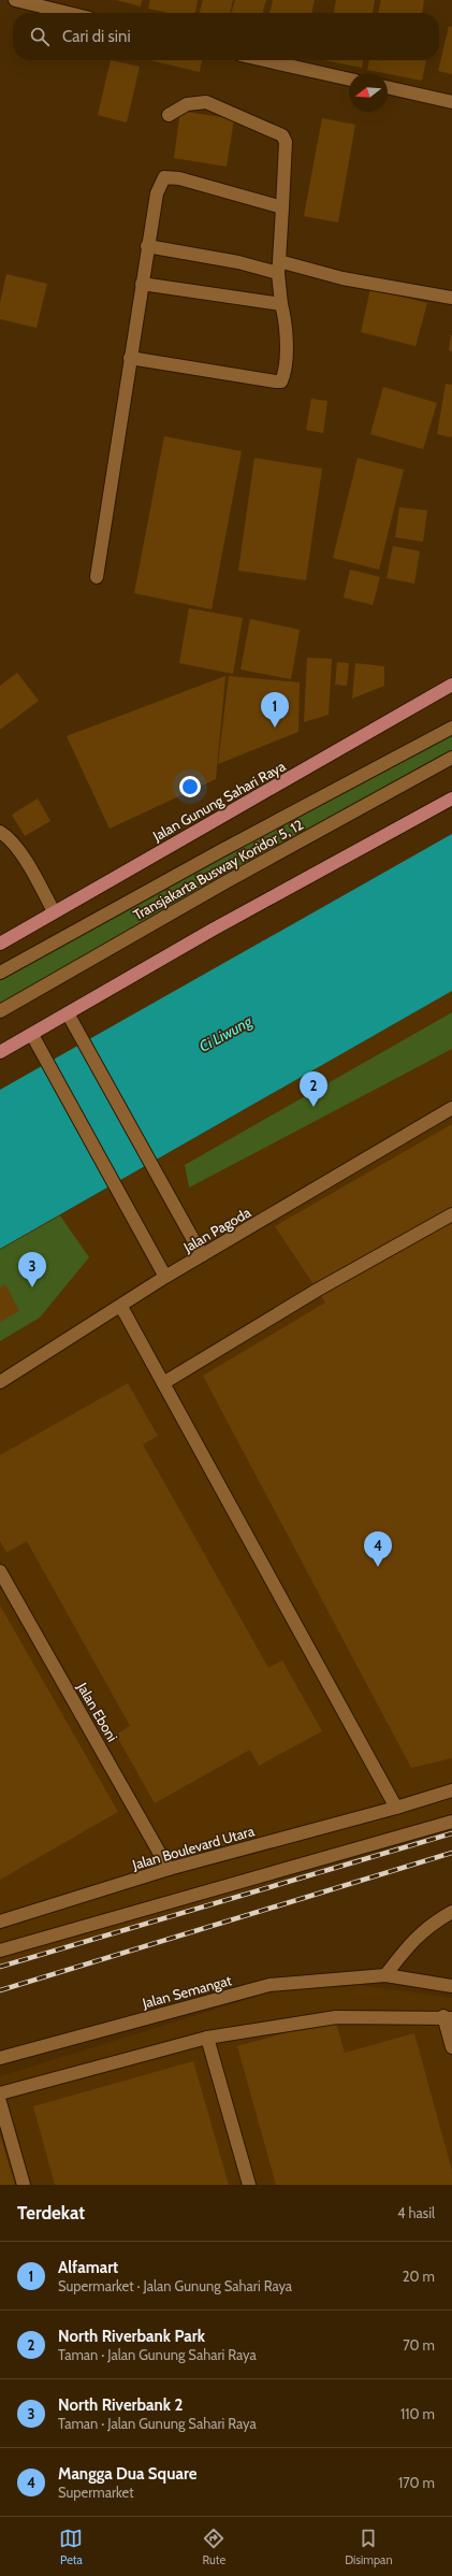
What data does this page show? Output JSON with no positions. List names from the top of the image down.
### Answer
{
  "streets": {
    "main road": ["Jalan Gunung Sahari Raya"],
    "street": [
      "Transjakarta Busway Koridor 5, 12",
      "Jalan Pagoda",
      "Jalan Eboni",
      "Jalan Boulevard Utara",
      "Jalan Semangat"
    ]
  },
  "crossings": [
    ["Jalan Eboni", "Jalan Boulevard Utara"]
  ],
  "water": ["Ci Liwung"],
  "north": "left",
  "page": {
    "search": "Cari di sini",
    "pins": [
      "1",
      "2",
      "3",
      "4"
    ],
    "heading": ["Terdekat", "4 hasil"],
    "list": [
      {
        "mark": "1",
        "name": "Alfamart",
        "note": "Supermarket · Jalan Gunung Sahari Raya",
        "value": "20 m"
      },
      {
        "mark": "2",
        "name": "North Riverbank Park",
        "note": "Taman · Jalan Gunung Sahari Raya",
        "value": "70 m"
      },
      {
        "mark": "3",
        "name": "North Riverbank 2",
        "note": "Taman · Jalan Gunung Sahari Raya",
        "value": "110 m"
      },
      {
        "mark": "4",
        "name": "Mangga Dua Square",
        "note": "Supermarket",
        "value": "170 m"
      }
    ],
    "nav": ["Peta", "Rute", "Disimpan"]
  }
}
